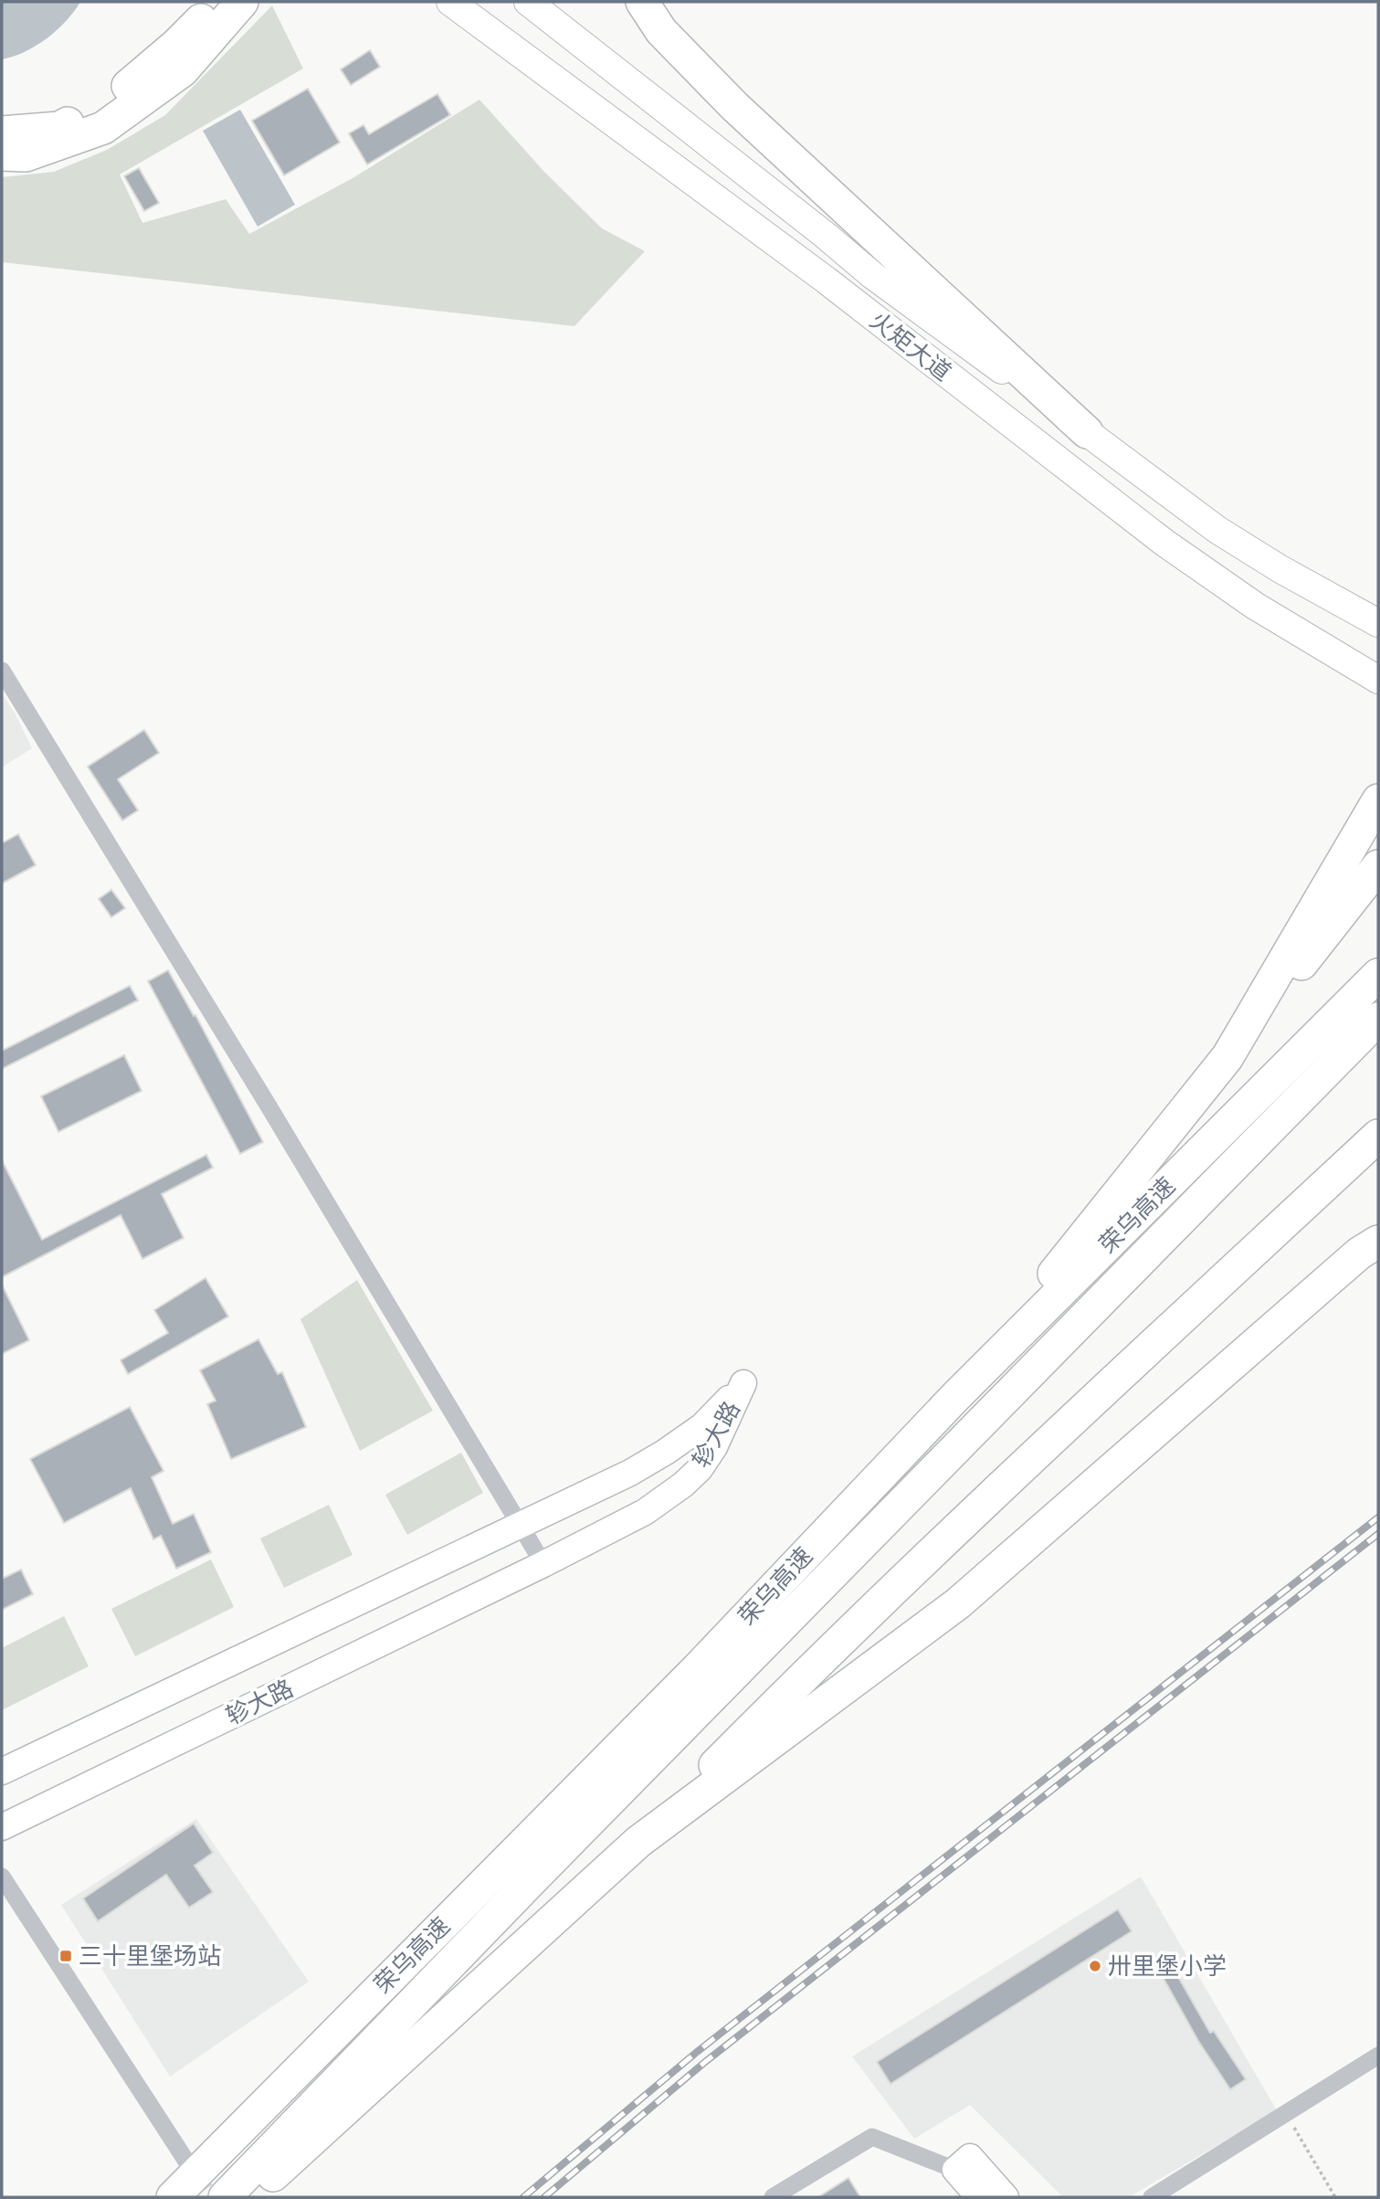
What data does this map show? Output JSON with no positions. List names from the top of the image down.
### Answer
{
  "streets": {
    "highway": ["荣乌高速"],
    "main road": ["火矩大道", "轸大路"]
  },
  "places": {
    "transit": ["三十里堡场站"],
    "other": ["卅里堡小学"]
  }
}
